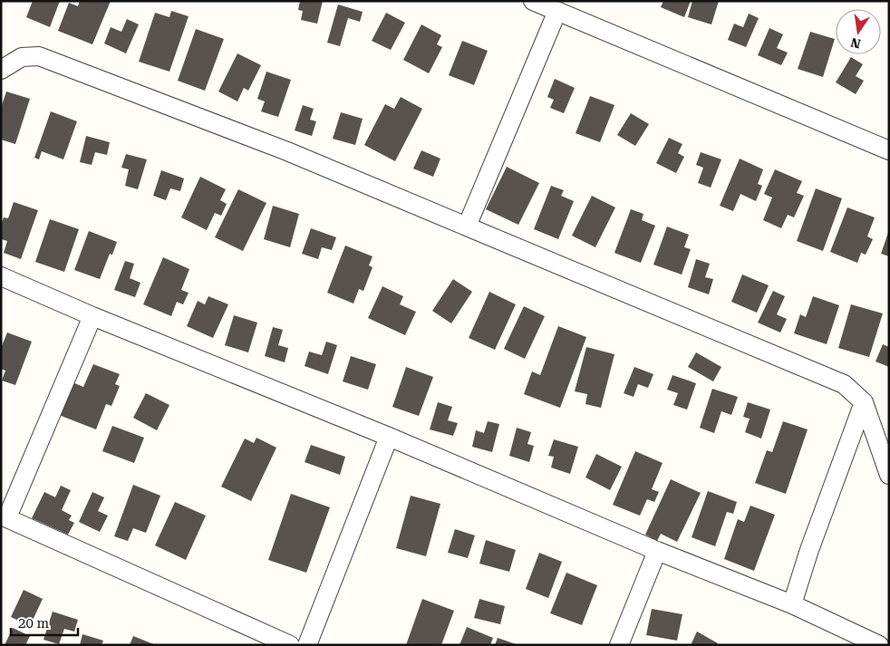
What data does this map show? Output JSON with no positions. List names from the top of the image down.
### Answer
{
  "scale_bar": "20 m",
  "north": "bottom"
}
